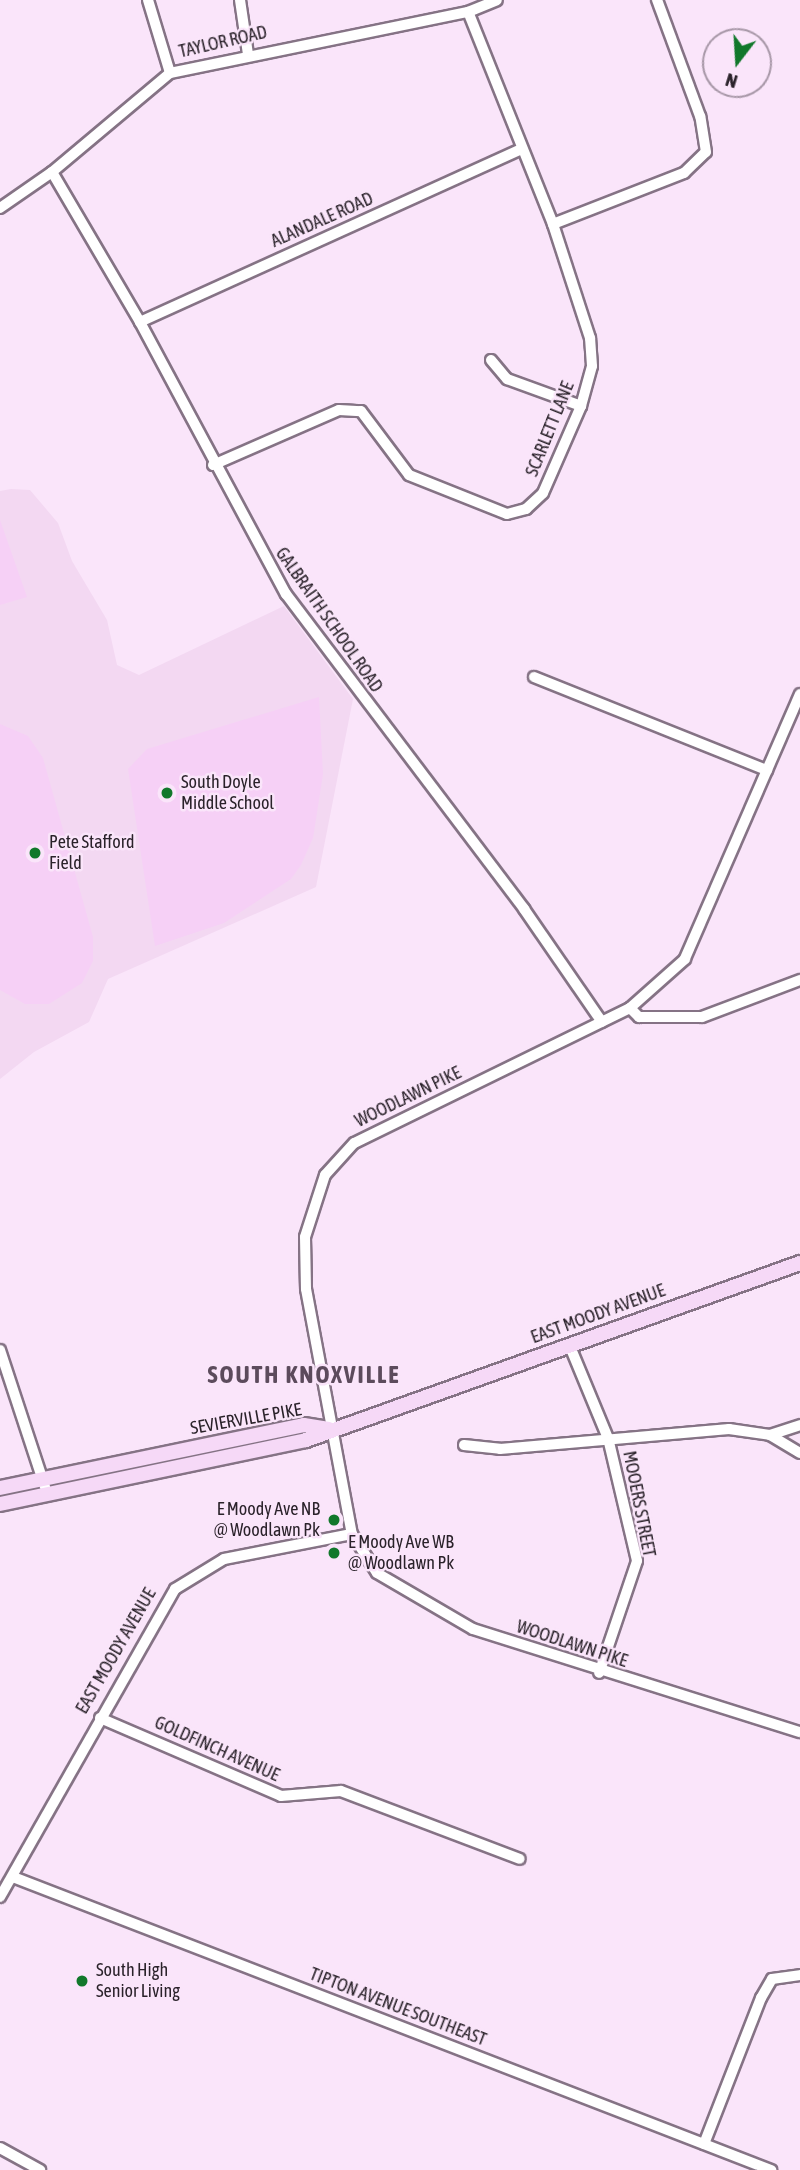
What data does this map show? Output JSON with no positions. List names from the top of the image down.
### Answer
{
  "streets": {
    "main road": ["EAST MOODY AVENUE", "SEVIERVILLE PIKE"],
    "street": [
      "TAYLOR ROAD",
      "ALANDALE ROAD",
      "SCARLETT LANE",
      "GALBRAITH SCHOOL ROAD",
      "WOODLAWN PIKE",
      "MOOERS STREET",
      "GOLDFINCH AVENUE",
      "TIPTON AVENUE SOUTHEAST"
    ]
  },
  "crossings": [
    ["TAYLOR ROAD", "SCARLETT LANE"],
    ["TAYLOR ROAD", "GALBRAITH SCHOOL ROAD"],
    ["ALANDALE ROAD", "SCARLETT LANE"],
    ["ALANDALE ROAD", "GALBRAITH SCHOOL ROAD"],
    ["SCARLETT LANE", "GALBRAITH SCHOOL ROAD"],
    ["GALBRAITH SCHOOL ROAD", "WOODLAWN PIKE"],
    ["WOODLAWN PIKE", "EAST MOODY AVENUE"],
    ["WOODLAWN PIKE", "SEVIERVILLE PIKE"],
    ["WOODLAWN PIKE", "MOOERS STREET"],
    ["EAST MOODY AVENUE", "SEVIERVILLE PIKE"],
    ["EAST MOODY AVENUE", "MOOERS STREET"],
    ["EAST MOODY AVENUE", "GOLDFINCH AVENUE"],
    ["EAST MOODY AVENUE", "TIPTON AVENUE SOUTHEAST"]
  ],
  "districts": ["SOUTH KNOXVILLE"],
  "places": [
    "South Doyle Middle School",
    "Pete Stafford Field",
    "E Moody Ave NB @ Woodlawn Pk",
    "E Moody Ave WB @ Woodlawn Pk",
    "South High Senior Living"
  ],
  "north": "bottom"
}
